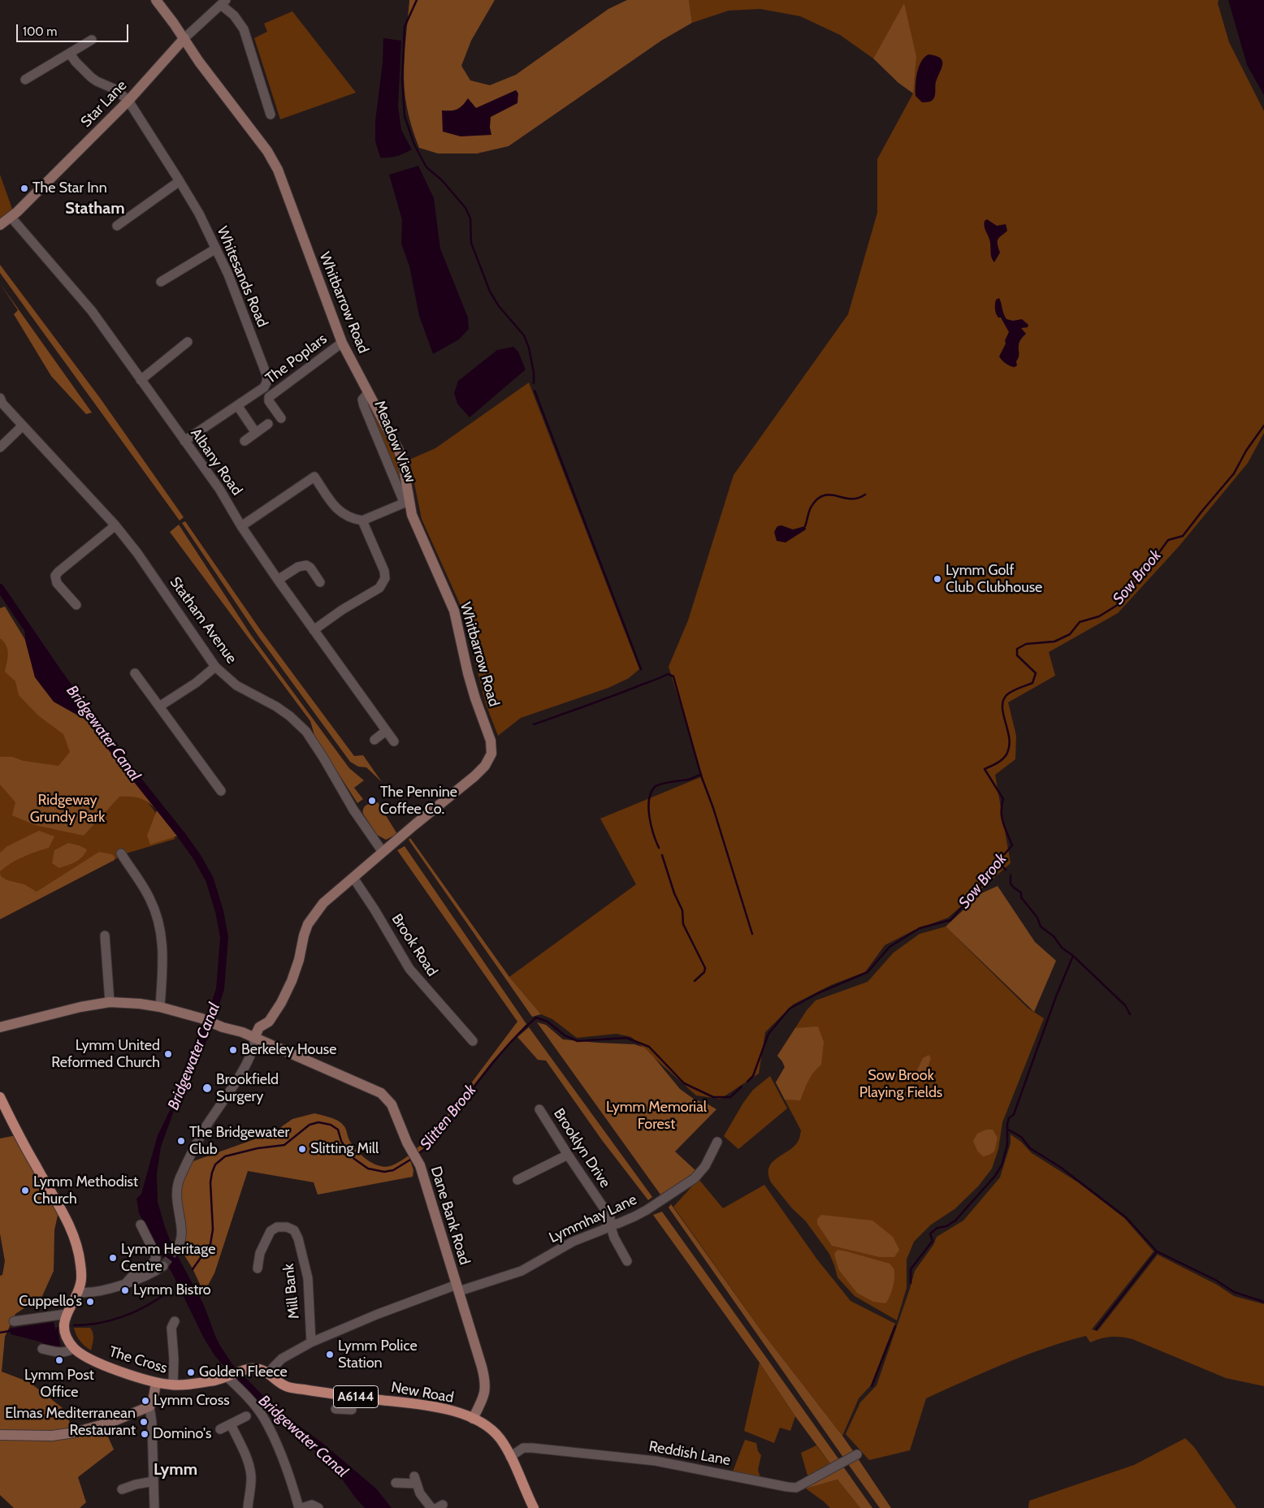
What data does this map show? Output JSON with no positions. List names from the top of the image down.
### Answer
{
  "streets": {
    "main road": ["The Cross", "New Road", "A6144"],
    "street": [
      "Star Lane",
      "Whitesands Road",
      "Whitbarrow Road",
      "The Poplars",
      "Meadow View",
      "Albany Road",
      "Statham Avenue",
      "Brook Road",
      "Brooklyn Drive",
      "Dane Bank Road",
      "Lymmhay Lane",
      "Mill Bank",
      "Reddish Lane"
    ]
  },
  "crossings": [
    ["Star Lane", "Whitesands Road"],
    ["Star Lane", "Whitbarrow Road"],
    ["Star Lane", "Albany Road"],
    ["Whitesands Road", "Albany Road"],
    ["Whitbarrow Road", "The Poplars"],
    ["Whitbarrow Road", "Meadow View"],
    ["Whitbarrow Road", "Statham Avenue"],
    ["Whitbarrow Road", "Brook Road"],
    ["Whitbarrow Road", "Dane Bank Road"],
    ["Brooklyn Drive", "Lymmhay Lane"],
    ["Dane Bank Road", "Lymmhay Lane"],
    ["Dane Bank Road", "Mill Bank"],
    ["Dane Bank Road", "New Road"],
    ["The Cross", "New Road"],
    ["New Road", "A6144"],
    ["A6144", "Reddish Lane"]
  ],
  "districts": ["Statham", "Lymm"],
  "water": ["Sow Brook", "Bridgewater Canal", "Slitten Brook"],
  "parks": ["Ridgeway Grundy Park", "Sow Brook Playing Fields", "Lymm Memorial Forest"],
  "places": [
    "The Star Inn",
    "Lymm Golf Club Clubhouse",
    "The Pennine Coffee Co.",
    "Berkeley House",
    "Lymm United Reformed Church",
    "Brookfield Surgery",
    "The Bridgewater Club",
    "Slitting Mill",
    "Lymm Methodist Church",
    "Lymm Heritage Centre",
    "Lymm Bistro",
    "Cuppello's",
    "Lymm Police Station",
    "Lymm Post Office",
    "Golden Fleece",
    "Lymm Cross",
    "Elmas Mediterranean Restaurant",
    "Domino's"
  ],
  "scale_bar": "100 m"
}
